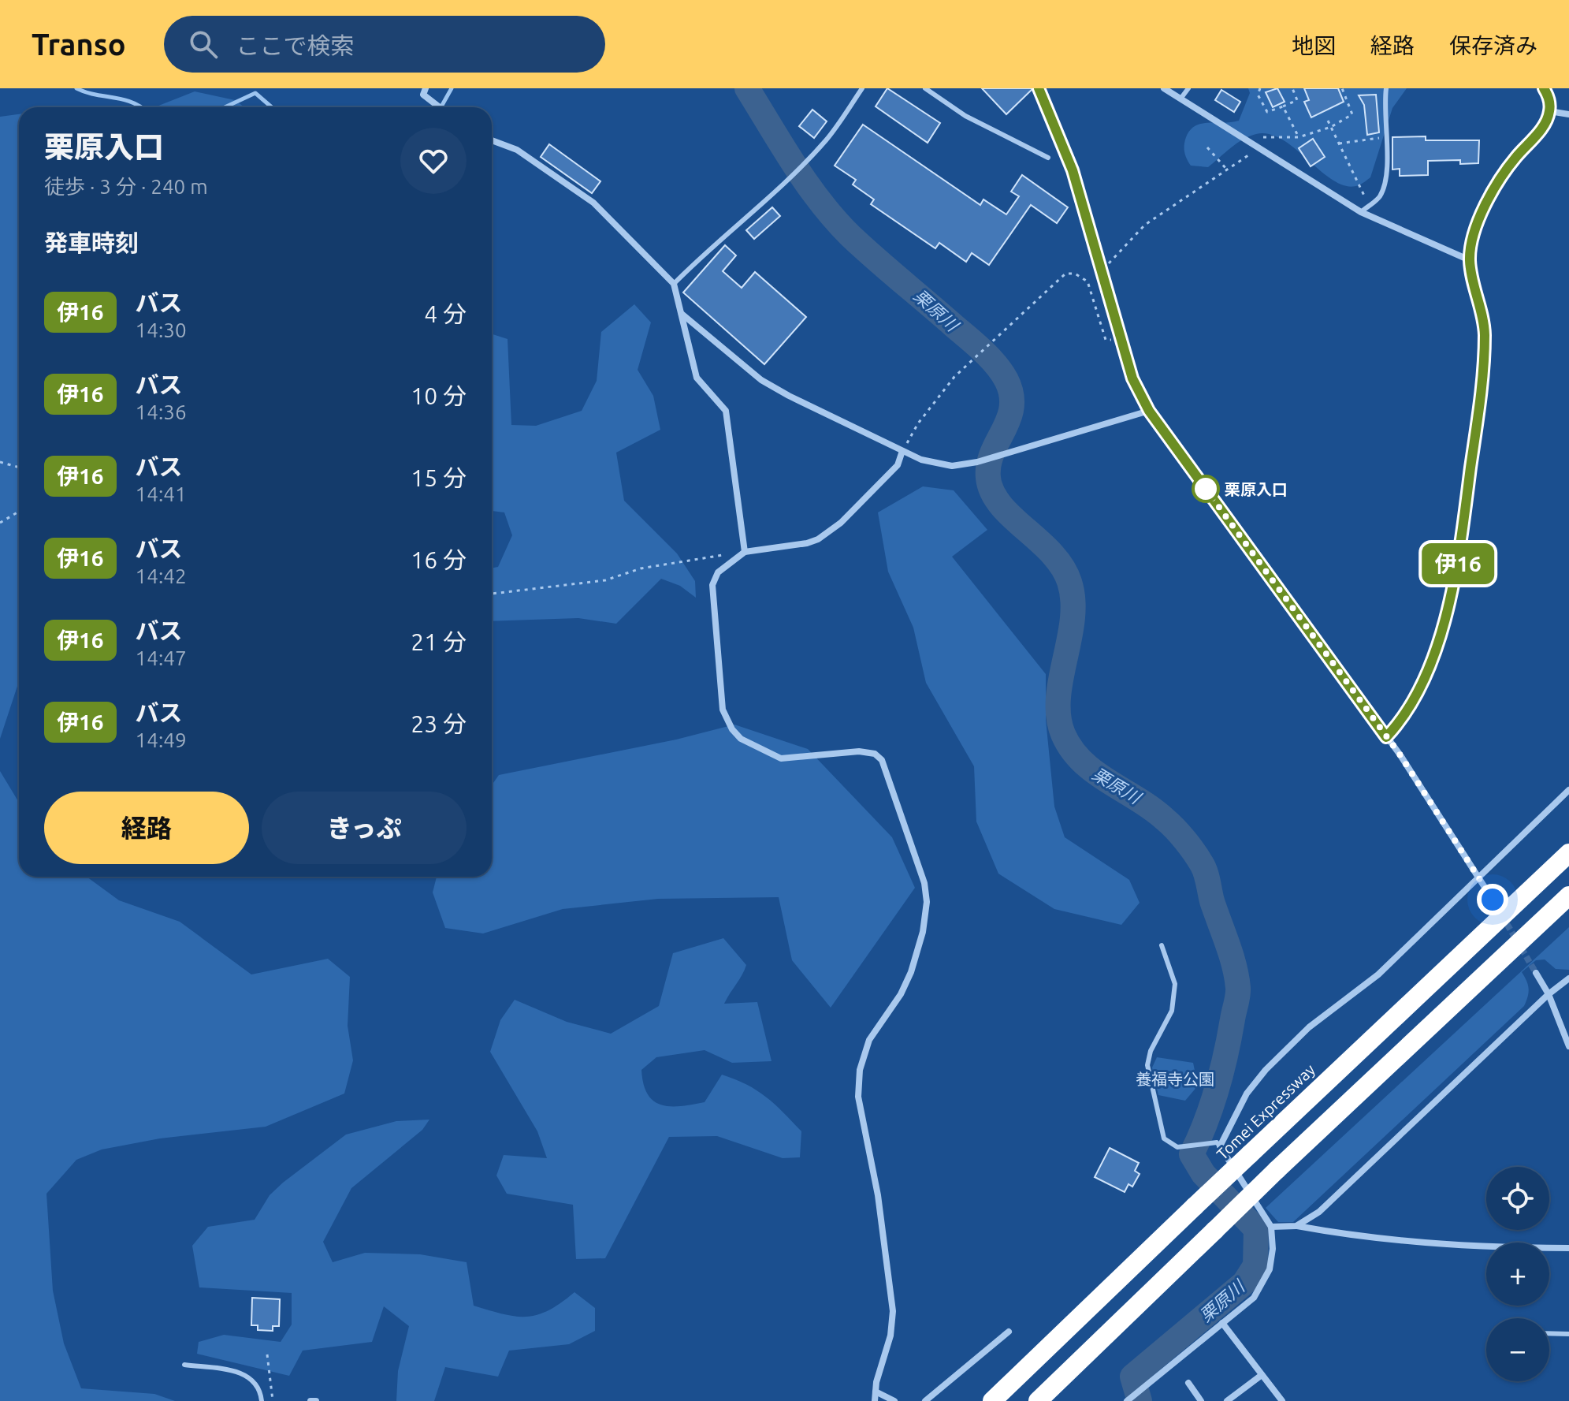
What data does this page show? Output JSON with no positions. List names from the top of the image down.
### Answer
{
  "streets": {
    "highway": ["Tomei Expressway"]
  },
  "water": ["栗原川"],
  "parks": ["養福寺公園"],
  "places": ["栗原入口"],
  "lines": ["bus line 伊16"],
  "page": {
    "header": "Transo",
    "search": "ここで検索",
    "nav": ["地図", "経路", "保存済み"],
    "on_map": "伊16",
    "heading": [
      ["栗原入口", "徒歩 · 3 分 · 240 m"],
      "発車時刻"
    ],
    "list": [
      {
        "mark": "伊16",
        "name": "バス",
        "note": "14:30",
        "value": "4 分"
      },
      {
        "mark": "伊16",
        "name": "バス",
        "note": "14:36",
        "value": "10 分"
      },
      {
        "mark": "伊16",
        "name": "バス",
        "note": "14:41",
        "value": "15 分"
      },
      {
        "mark": "伊16",
        "name": "バス",
        "note": "14:42",
        "value": "16 分"
      },
      {
        "mark": "伊16",
        "name": "バス",
        "note": "14:47",
        "value": "21 分"
      },
      {
        "mark": "伊16",
        "name": "バス",
        "note": "14:49",
        "value": "23 分"
      }
    ],
    "buttons": ["経路", "きっぷ"],
    "map_buttons": ["+", "−"]
  }
}
